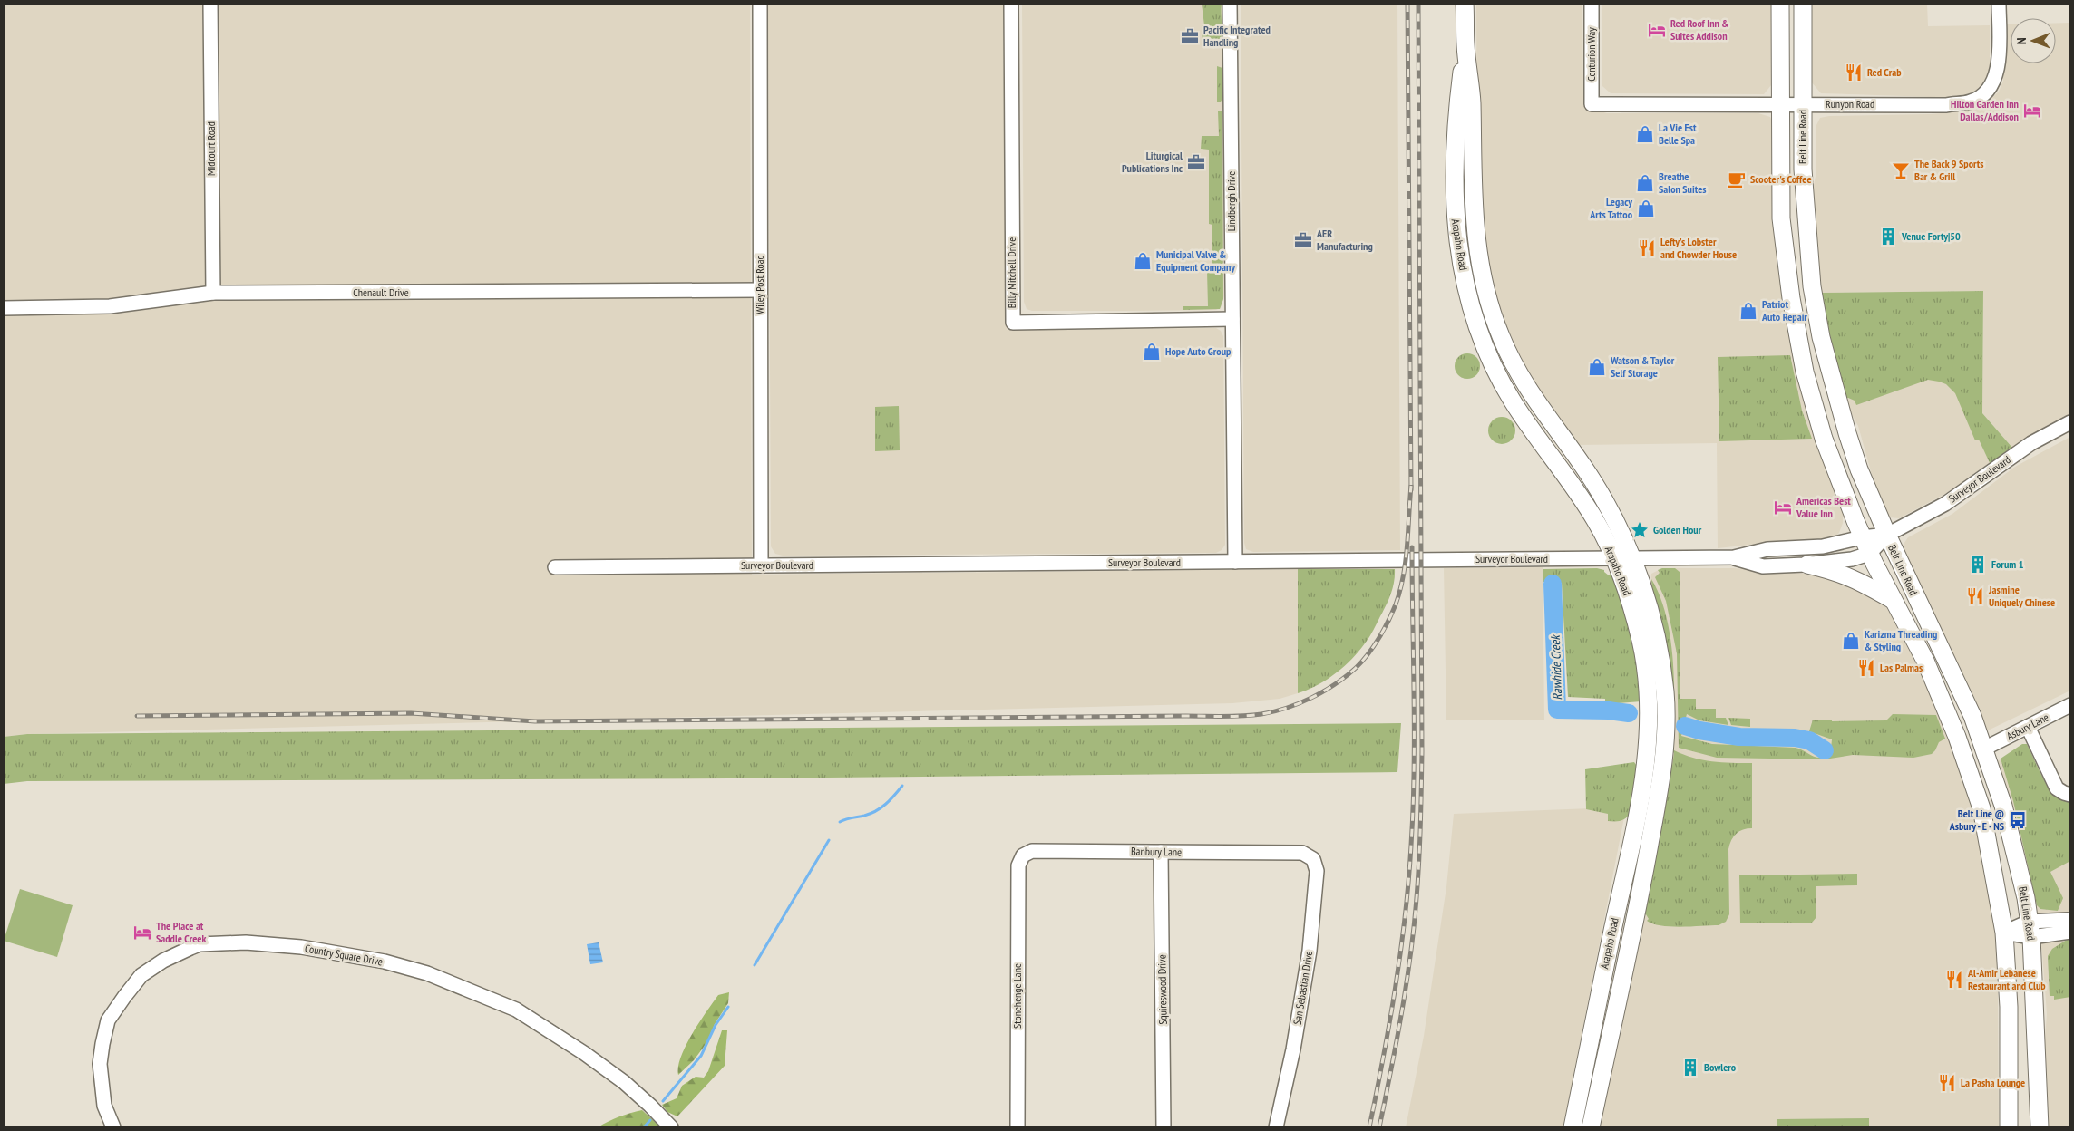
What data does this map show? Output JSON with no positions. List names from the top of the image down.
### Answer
{
  "streets": {
    "main road": ["Belt Line Road", "Arapaho Road"],
    "street": [
      "Centurion Way",
      "Runyon Road",
      "Midcourt Road",
      "Lindbergh Drive",
      "Billy Mitchell Drive",
      "Wiley Post Road",
      "Chenault Drive",
      "Surveyor Boulevard",
      "Asbury Lane",
      "Banbury Lane",
      "Country Square Drive",
      "San Sebastian Drive",
      "Squireswood Drive",
      "Stonehenge Lane"
    ]
  },
  "crossings": [
    ["Centurion Way", "Runyon Road"],
    ["Runyon Road", "Belt Line Road"],
    ["Belt Line Road", "Surveyor Boulevard"],
    ["Belt Line Road", "Asbury Lane"],
    ["Midcourt Road", "Chenault Drive"],
    ["Lindbergh Drive", "Billy Mitchell Drive"],
    ["Lindbergh Drive", "Surveyor Boulevard"],
    ["Arapaho Road", "Surveyor Boulevard"],
    ["Wiley Post Road", "Chenault Drive"],
    ["Wiley Post Road", "Surveyor Boulevard"],
    ["Banbury Lane", "San Sebastian Drive"],
    ["Banbury Lane", "Squireswood Drive"],
    ["Banbury Lane", "Stonehenge Lane"]
  ],
  "water": ["Rawhide Creek"],
  "places": {
    "hotel": [
      "Red Roof Inn & Suites Addison",
      "Hilton Garden Inn Dallas/Addison",
      "Americas Best Value Inn",
      "The Place at Saddle Creek"
    ],
    "office": ["Pacific Integrated Handling", "Liturgical Publications Inc", "AER Manufacturing"],
    "restaurant": [
      "Red Crab",
      "Lefty's Lobster and Chowder House",
      "Jasmine Uniquely Chinese",
      "Las Palmas",
      "Al-Amir Lebanese Restaurant and Club",
      "La Pasha Lounge"
    ],
    "shop": [
      "La Vie Est Belle Spa",
      "Breathe Salon Suites",
      "Legacy Arts Tattoo",
      "Municipal Valve & Equipment Company",
      "Patriot Auto Repair",
      "Hope Auto Group",
      "Watson & Taylor Self Storage",
      "Karizma Threading & Styling"
    ],
    "bar": ["The Back 9 Sports Bar & Grill"],
    "cafe": ["Scooter's Coffee"],
    "building": ["Venue Forty|50", "Forum 1", "Bowlero"],
    "place": ["Golden Hour"],
    "bus stop": ["Belt Line @ Asbury - E - NS"]
  },
  "north": "left"
}
